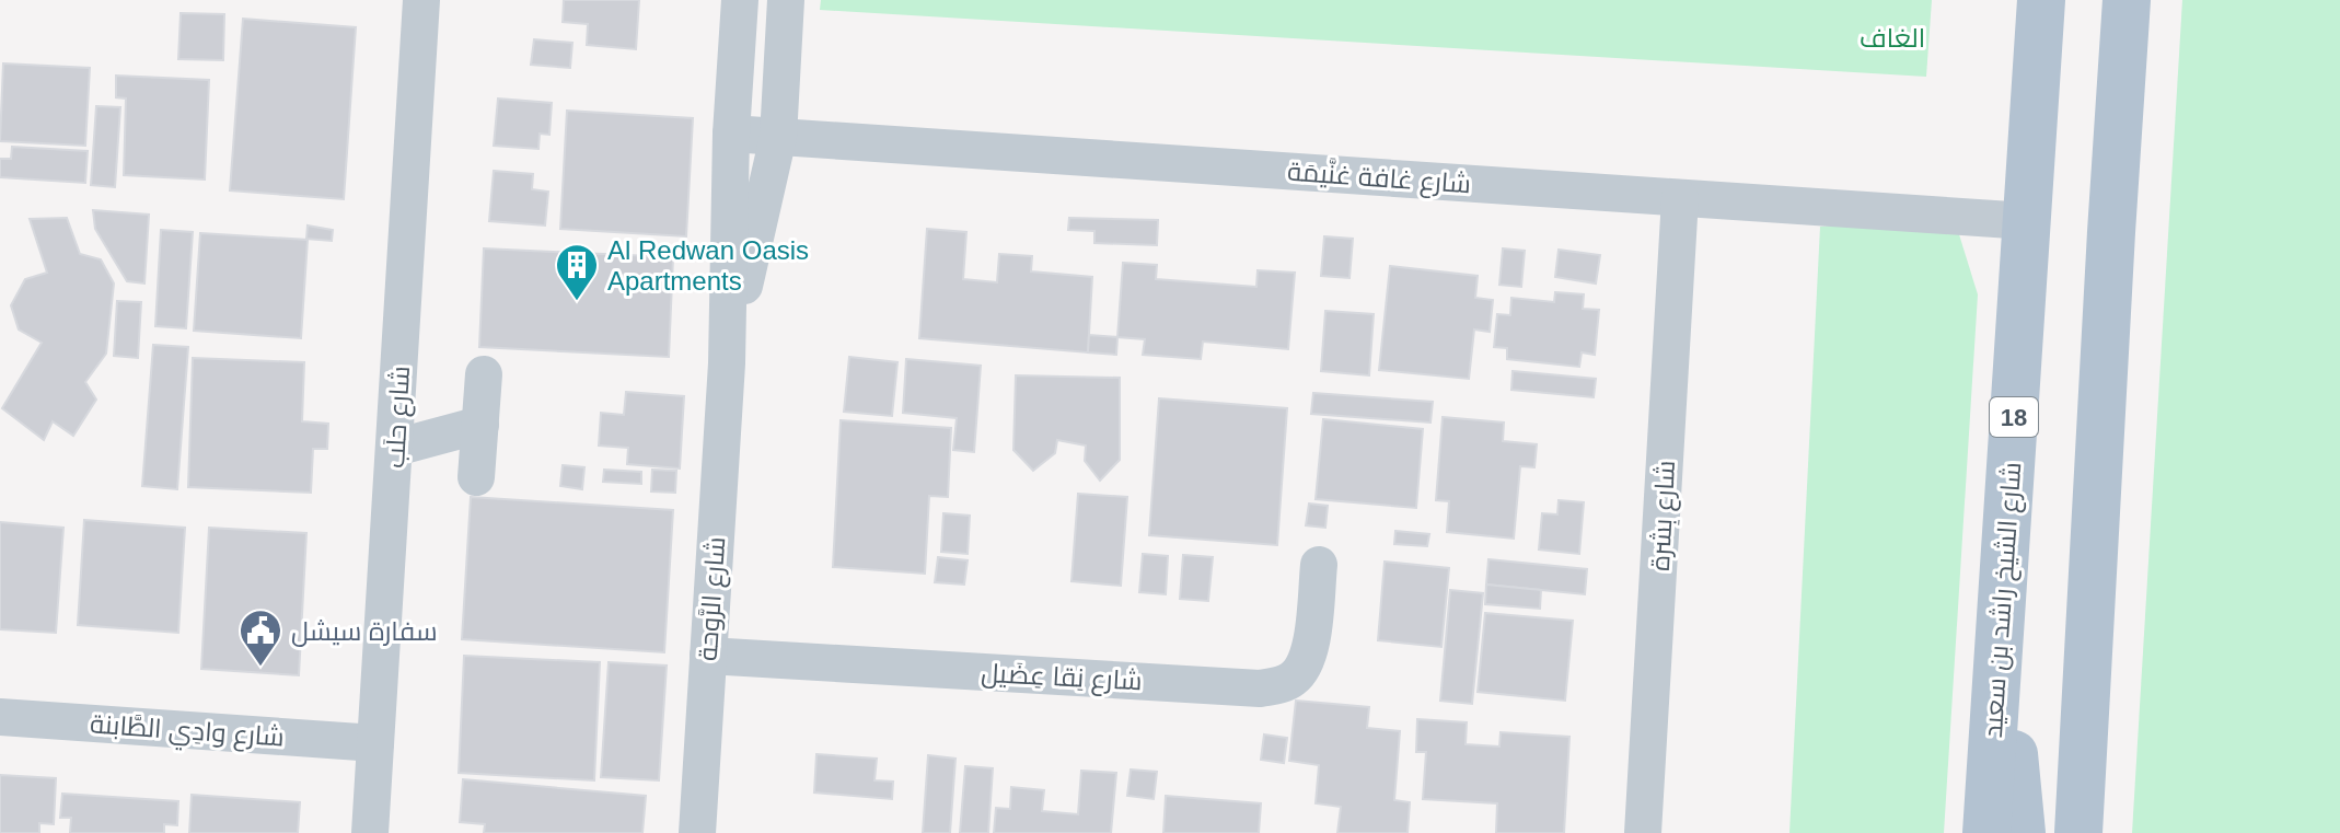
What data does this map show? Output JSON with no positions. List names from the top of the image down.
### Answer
{
  "streets": {
    "main road": ["18", "شارع الشيخ راشد بن سعيد"],
    "street": [
      "شارع غافة غنَّيمَة",
      "شارع حلَب",
      "شارع بِشرة",
      "شارع الرَّوحة",
      "شارع نِقا عِضَيل",
      "شارع وادِي الطَّابنة"
    ]
  },
  "crossings": [
    ["شارع غافة غنَّيمَة", "شارع بِشرة"],
    ["شارع غافة غنَّيمَة", "شارع الرَّوحة"],
    ["شارع غافة غنَّيمَة", "شارع الشيخ راشد بن سعيد"],
    ["شارع حلَب", "شارع وادِي الطَّابنة"],
    ["شارع الرَّوحة", "شارع نِقا عِضَيل"]
  ],
  "parks": ["الغاف"],
  "places": {
    "building": ["Al Redwan Oasis Apartments"],
    "public building": ["سفارة سيشل"]
  }
}
